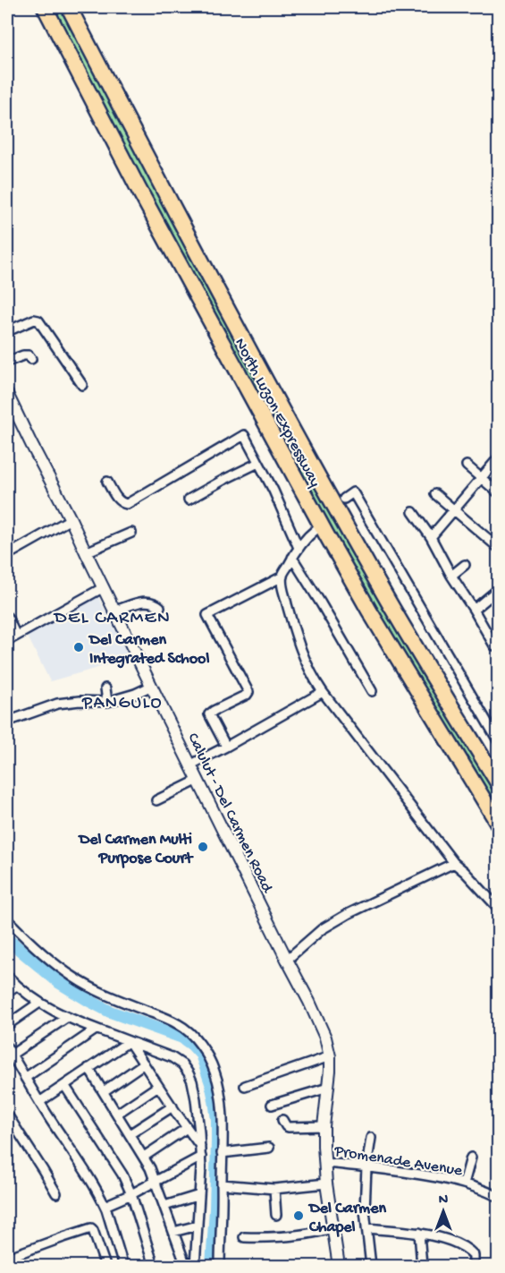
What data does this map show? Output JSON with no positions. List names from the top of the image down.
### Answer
{
  "streets": {
    "highway": ["North Luzon Expressway"],
    "main road": ["Calulut - Del Carmen Road"],
    "street": ["Promenade Avenue"]
  },
  "crossings": [
    ["Calulut - Del Carmen Road", "Promenade Avenue"]
  ],
  "districts": ["DEL CARMEN", "PANGULO"],
  "places": ["Del Carmen Integrated School", "Del Carmen Multi Purpose Court", "Del Carmen Chapel"],
  "north": "top"
}
